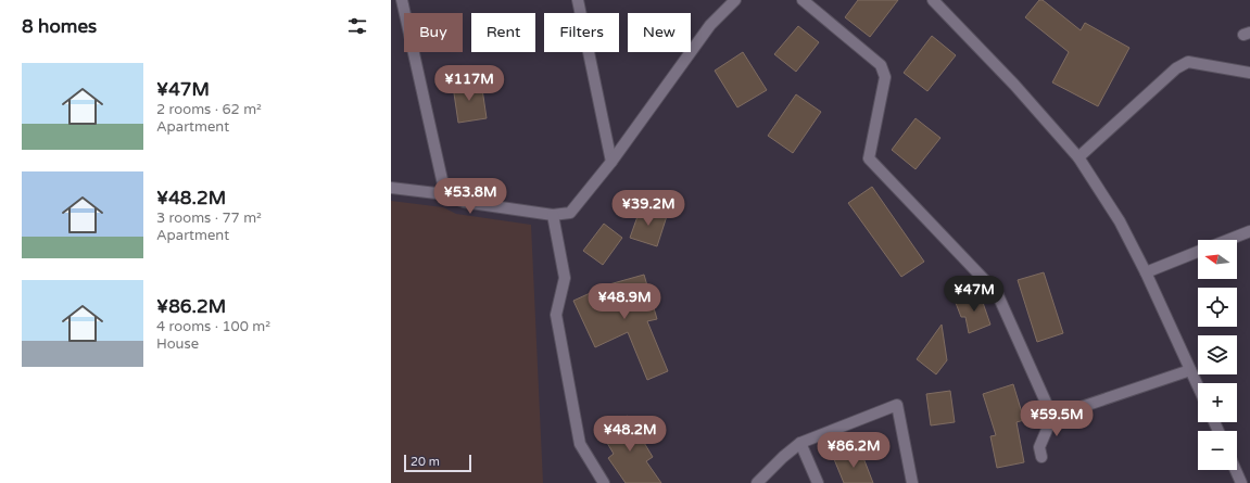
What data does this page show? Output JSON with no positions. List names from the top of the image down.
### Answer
{
  "scale_bar": "20 m",
  "north": "left",
  "page": {
    "heading": "8 homes",
    "chip": [
      "Buy",
      "Rent",
      "Filters",
      "New"
    ],
    "list": [
      {
        "name": "¥47M",
        "note": "2 rooms · 62 m² · Apartment"
      },
      {
        "name": "¥48.2M",
        "note": "3 rooms · 77 m² · Apartment"
      },
      {
        "name": "¥86.2M",
        "note": "4 rooms · 100 m² · House"
      }
    ],
    "price": [
      "¥117M",
      "¥53.8M",
      "¥39.2M",
      "¥47M",
      "¥48.9M",
      "¥59.5M",
      "¥48.2M",
      "¥86.2M"
    ],
    "map_buttons": ["+", "−"],
    "scale": "20 m"
  }
}
